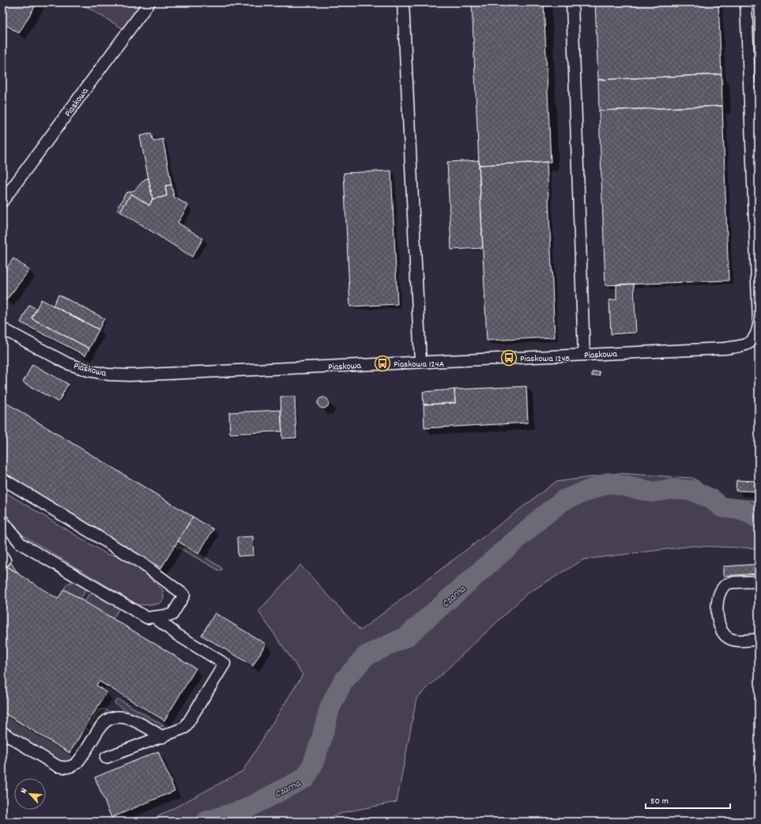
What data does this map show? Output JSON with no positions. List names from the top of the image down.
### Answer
{
  "streets": {
    "street": ["Piaskowa"]
  },
  "water": ["Czarna"],
  "places": {
    "bus stop": ["Piaskowa 124B", "Piaskowa 124A"]
  },
  "scale_bar": "50 m",
  "north": "top left"
}
